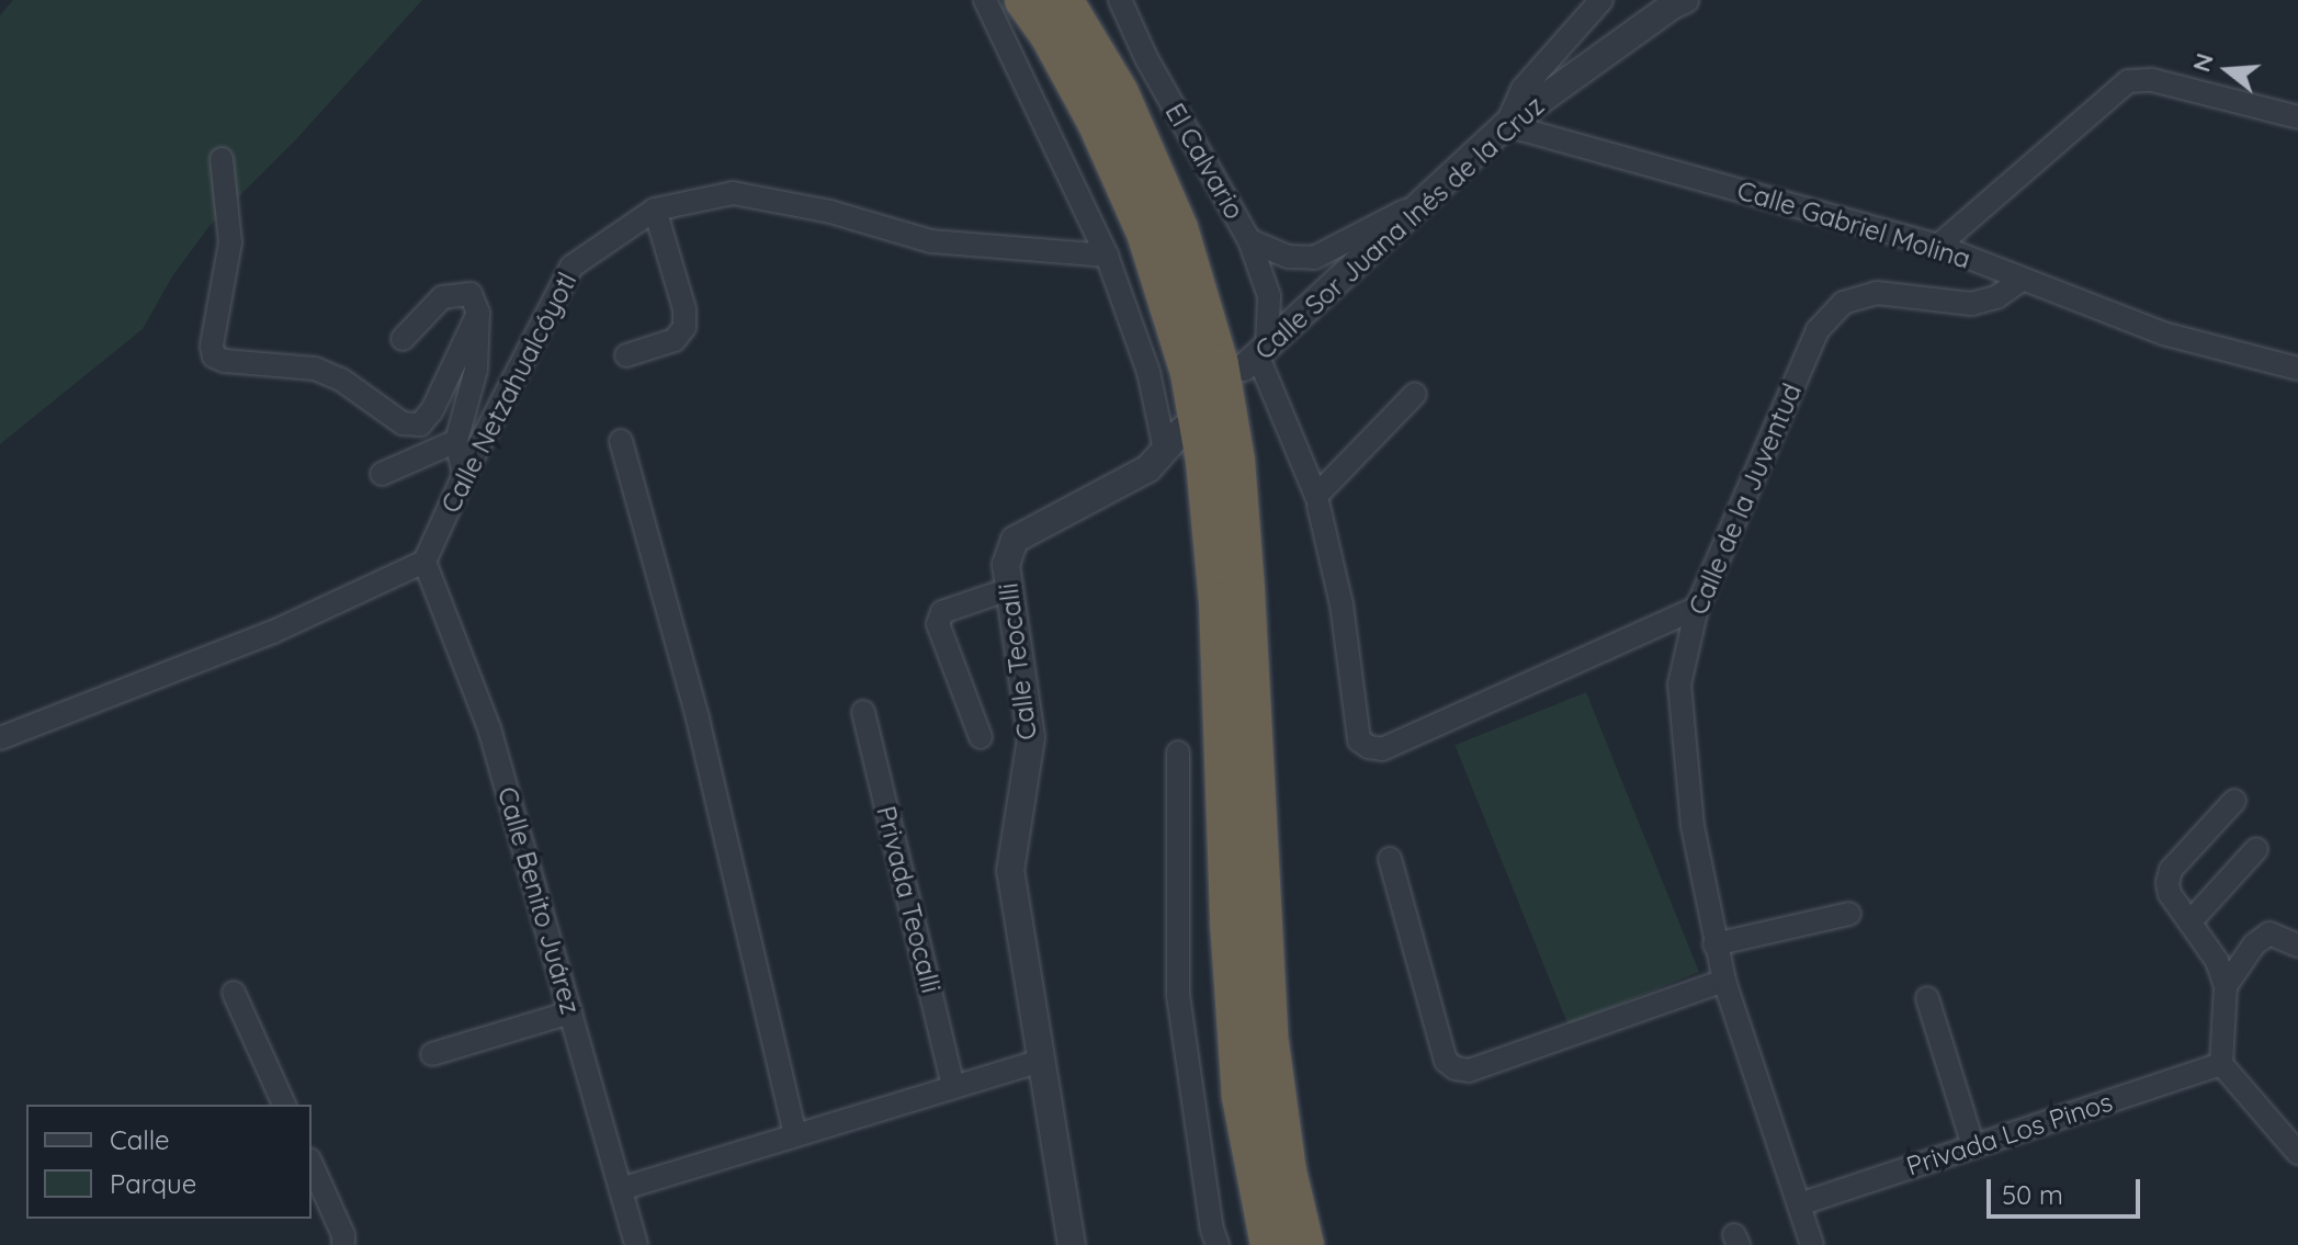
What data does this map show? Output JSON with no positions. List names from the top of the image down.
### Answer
{
  "streets": {
    "street": [
      "El Calvario",
      "Calle Gabriel Molina",
      "Calle Sor Juana Inés de la Cruz",
      "Calle Netzahualcóyotl",
      "Calle de la Juventud",
      "Calle Teocalli",
      "Privada Teocalli",
      "Calle Benito Juárez",
      "Privada Los Pinos"
    ]
  },
  "crossings": [
    ["El Calvario", "Calle Sor Juana Inés de la Cruz"],
    ["Calle Gabriel Molina", "Calle Sor Juana Inés de la Cruz"],
    ["Calle Gabriel Molina", "Calle de la Juventud"],
    ["Calle Netzahualcóyotl", "Calle Benito Juárez"],
    ["Calle de la Juventud", "Privada Los Pinos"]
  ],
  "legend": ["Calle", "Parque"],
  "scale_bar": "50 m",
  "north": "left"
}
